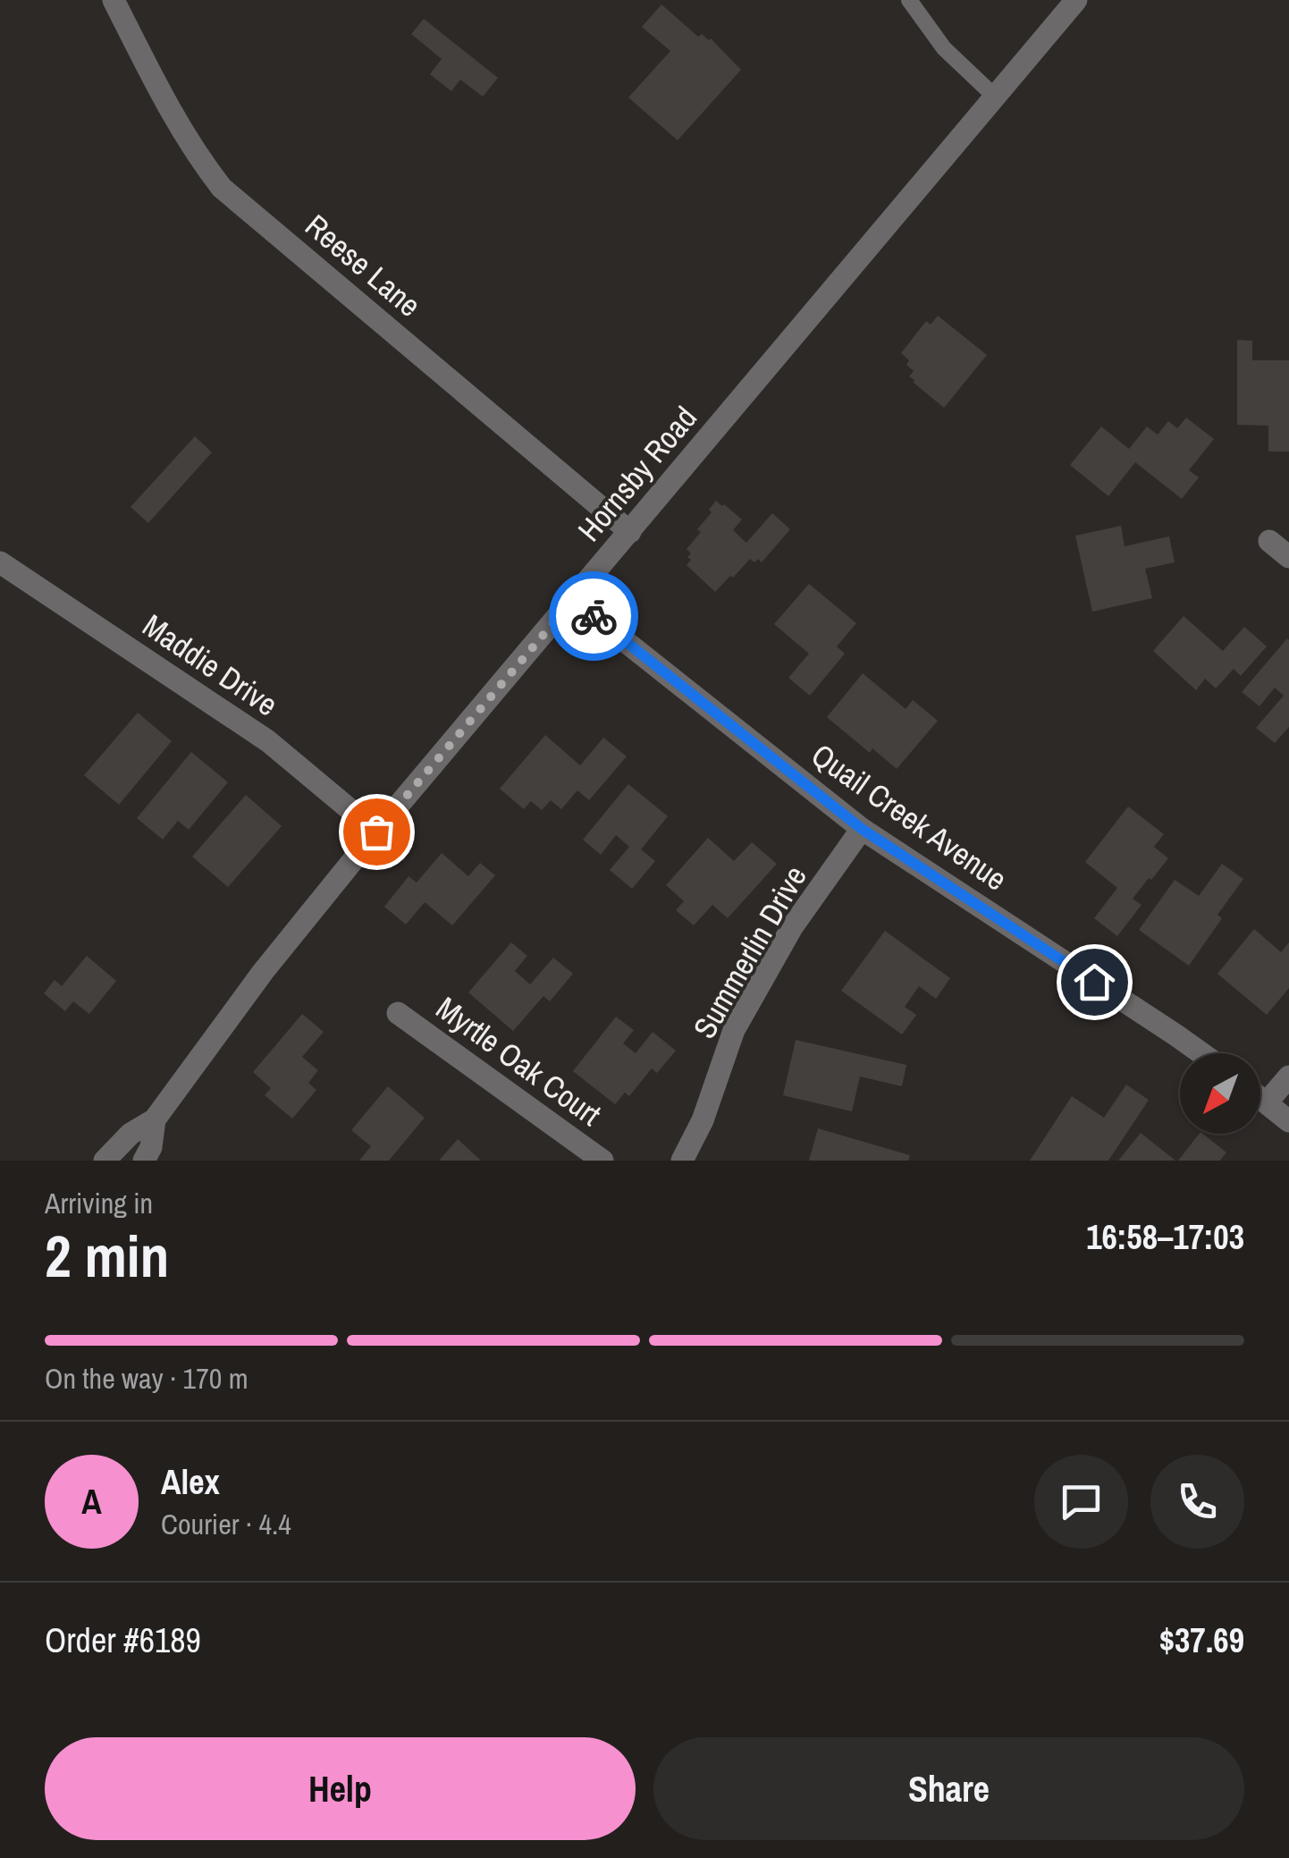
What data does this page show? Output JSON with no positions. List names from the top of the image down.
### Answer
{
  "streets": {
    "street": [
      "Reese Lane",
      "Hornsby Road",
      "Maddie Drive",
      "Quail Creek Avenue",
      "Summerlin Drive",
      "Myrtle Oak Court"
    ]
  },
  "crossings": [
    ["Reese Lane", "Hornsby Road"],
    ["Hornsby Road", "Maddie Drive"],
    ["Hornsby Road", "Quail Creek Avenue"],
    ["Quail Creek Avenue", "Summerlin Drive"]
  ],
  "north": "bottom left",
  "page": {
    "heading": ["2 min", "Arriving in", "16:58–17:03"],
    "panel": [
      "Alex",
      "Courier · 4.4",
      "Order #6189",
      "$37.69"
    ],
    "bar": "On the way · 170 m",
    "round": "A",
    "buttons": ["Help", "Share"]
  }
}
